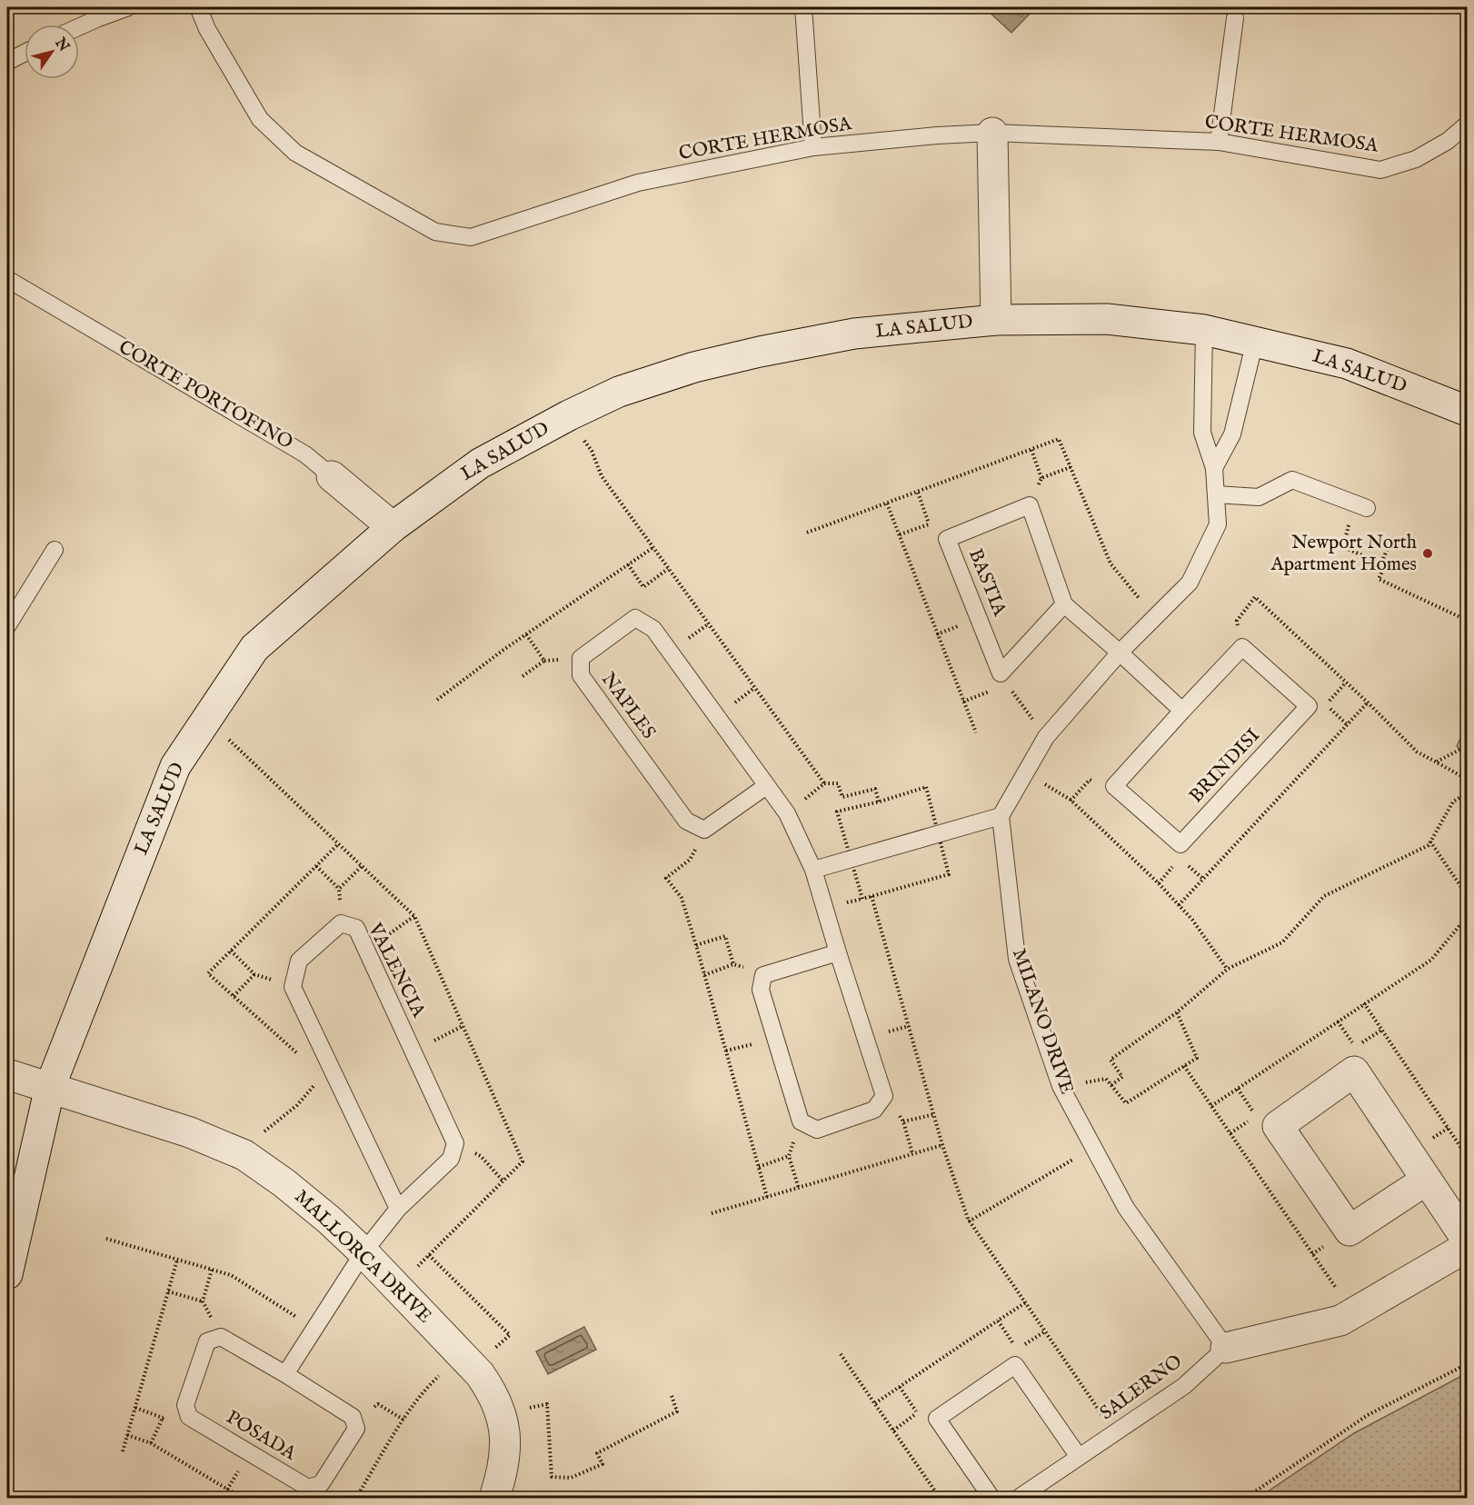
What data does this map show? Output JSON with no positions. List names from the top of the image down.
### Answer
{
  "streets": {
    "street": ["LA SALUD", "CORTE PORTOFINO", "MALLORCA DRIVE"],
    "lane": [
      "CORTE HERMOSA",
      "BASTIA",
      "NAPLES",
      "BRINDISI",
      "VALENCIA",
      "MILANO DRIVE",
      "SALERNO",
      "POSADA"
    ]
  },
  "crossings": [
    ["LA SALUD", "CORTE PORTOFINO"],
    ["LA SALUD", "MALLORCA DRIVE"],
    ["MILANO DRIVE", "SALERNO"]
  ],
  "places": ["Newport North Apartment Homes"],
  "north": "top right"
}
